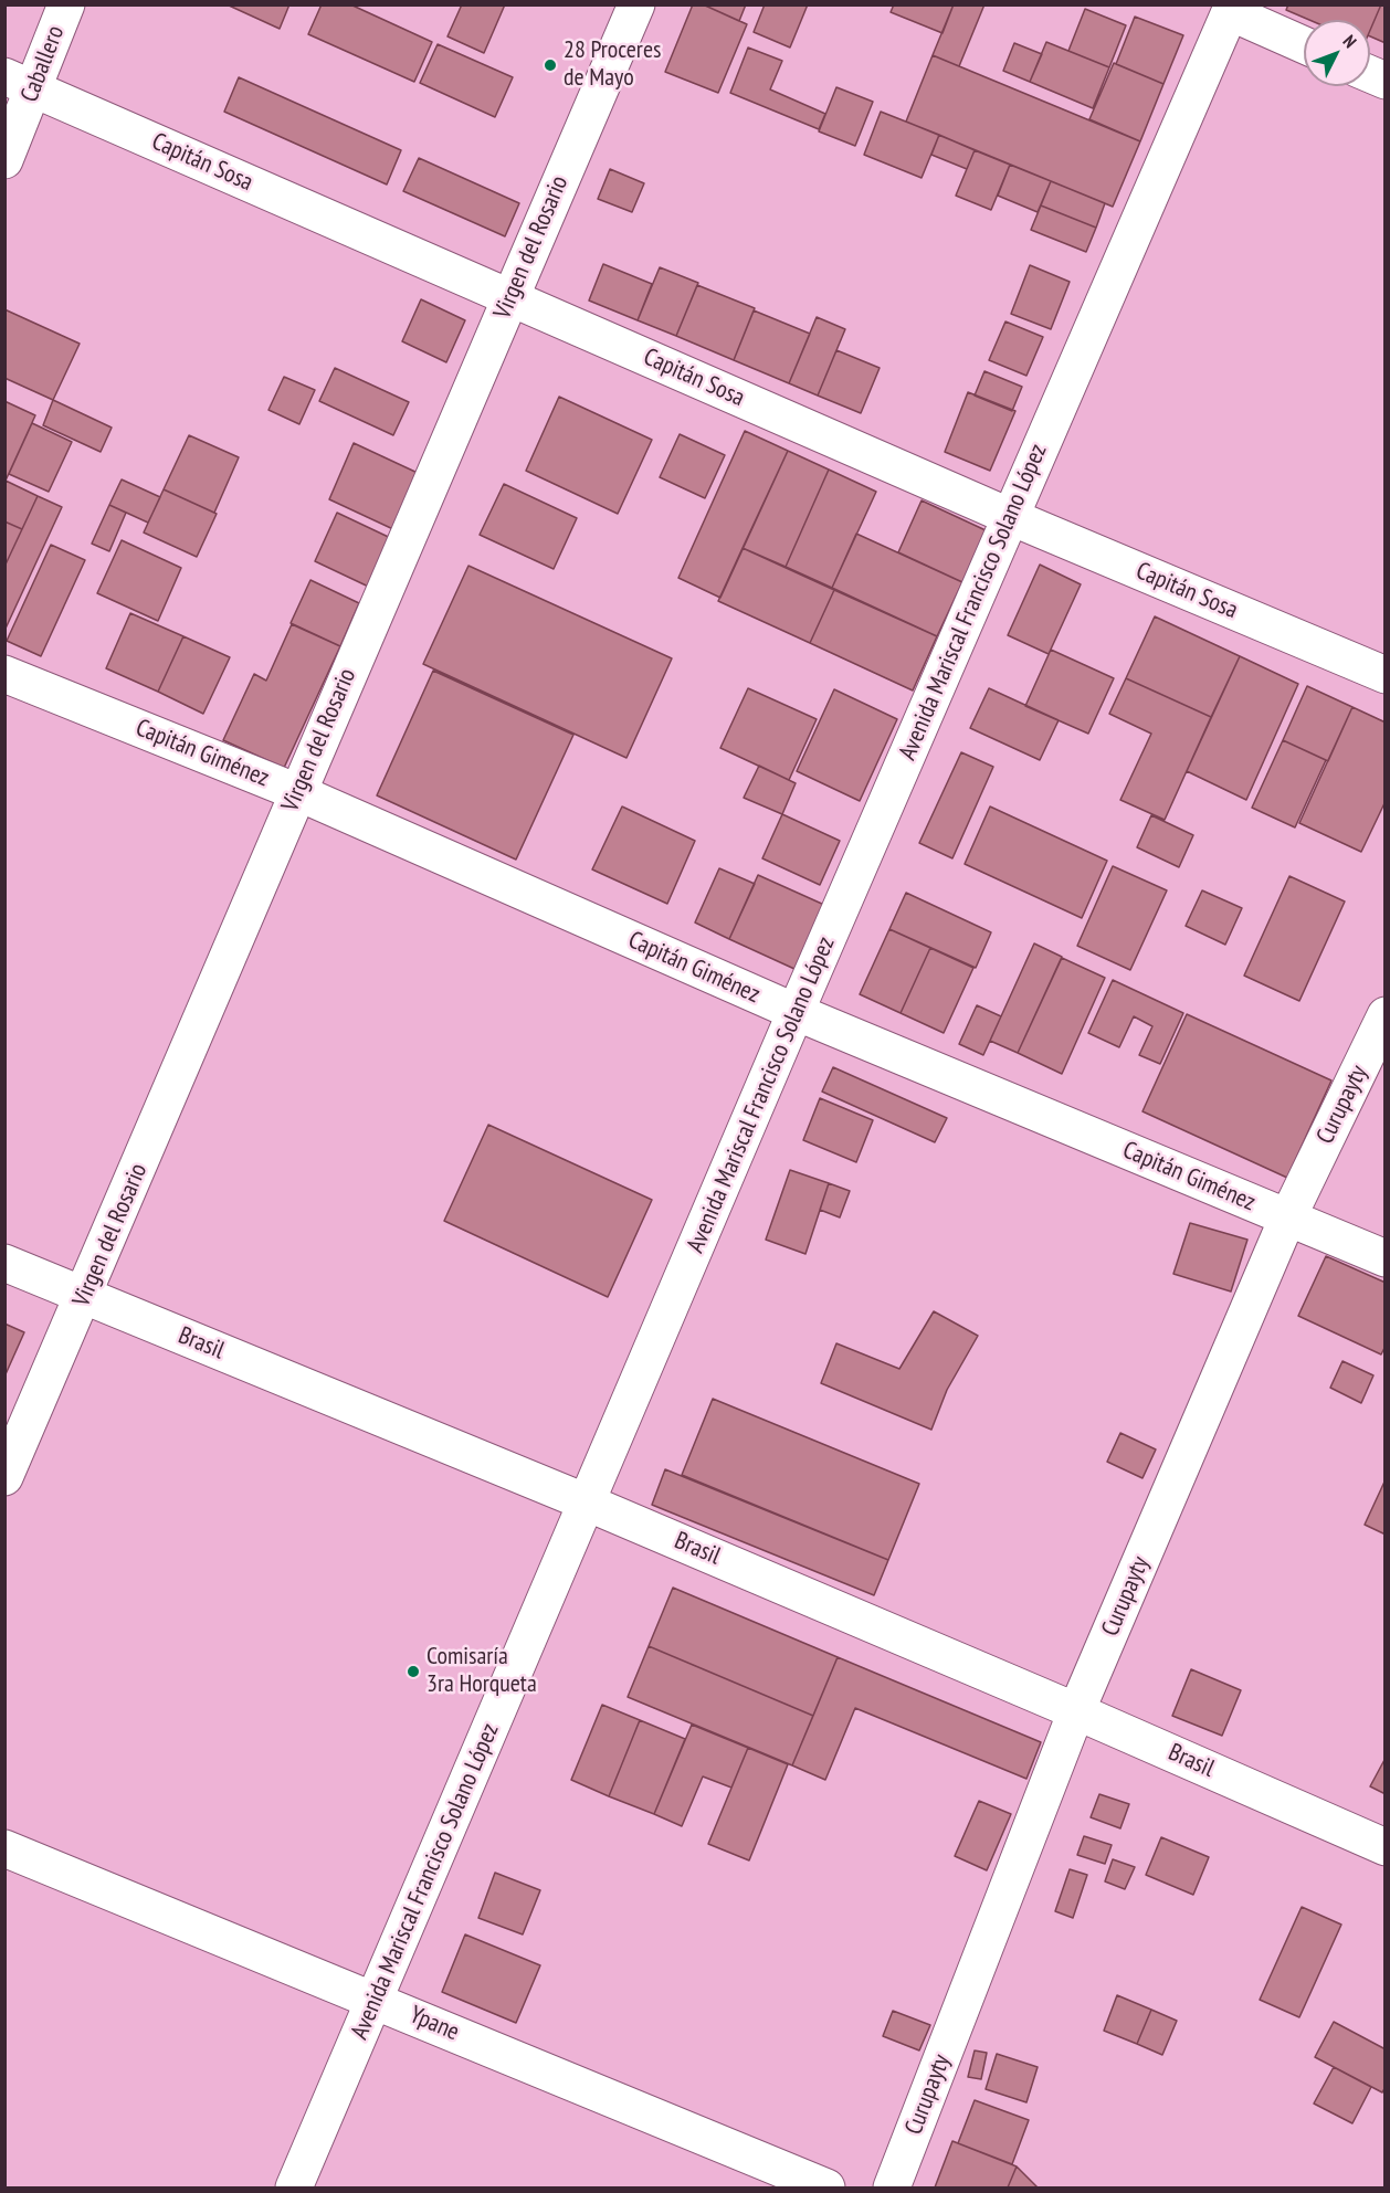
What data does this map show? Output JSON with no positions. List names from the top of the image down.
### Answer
{
  "streets": {
    "street": [
      "Caballero",
      "Capitán Sosa",
      "Virgen del Rosario",
      "Avenida Mariscal Francisco Solano López",
      "Capitán Giménez",
      "Curupayty",
      "Brasil",
      "Ypane"
    ]
  },
  "crossings": [
    ["Caballero", "Capitán Sosa"],
    ["Capitán Sosa", "Virgen del Rosario"],
    ["Capitán Sosa", "Avenida Mariscal Francisco Solano López"],
    ["Virgen del Rosario", "Capitán Giménez"],
    ["Virgen del Rosario", "Brasil"],
    ["Avenida Mariscal Francisco Solano López", "Capitán Giménez"],
    ["Avenida Mariscal Francisco Solano López", "Brasil"],
    ["Avenida Mariscal Francisco Solano López", "Ypane"],
    ["Capitán Giménez", "Curupayty"],
    ["Curupayty", "Brasil"]
  ],
  "places": ["28 Proceres de Mayo", "Comisaría 3ra Horqueta"],
  "north": "top right"
}
